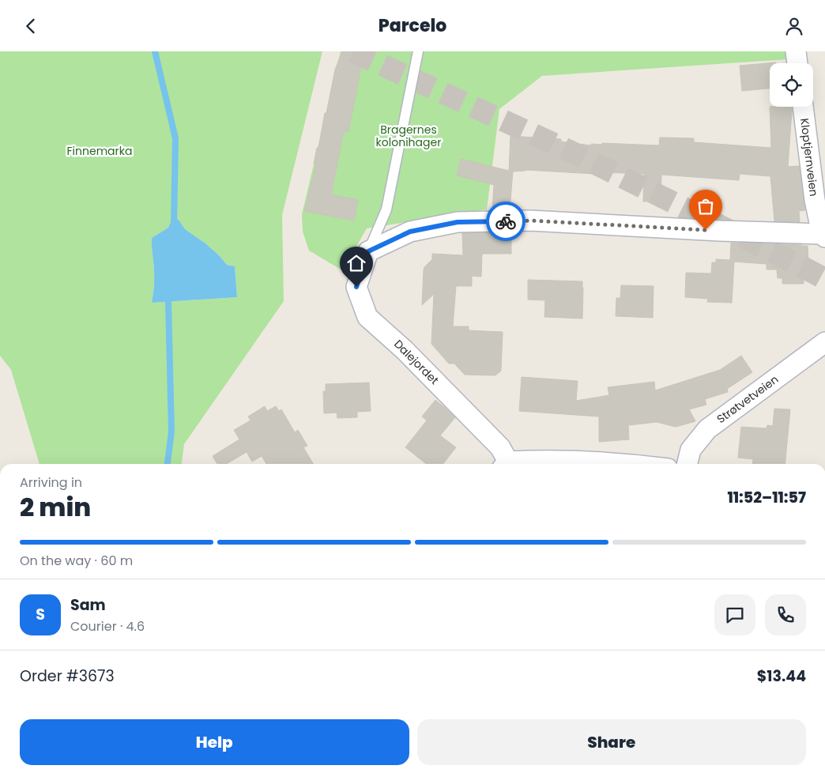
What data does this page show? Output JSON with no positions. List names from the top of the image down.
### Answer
{
  "streets": {
    "street": ["Kloptjernveien", "Dalejordet", "Strøtvetveien"]
  },
  "parks": ["Bragernes kolonihager", "Finnemarka"],
  "page": {
    "header": "Parcelo",
    "heading": ["2 min", "Arriving in", "11:52–11:57"],
    "panel": [
      "Sam",
      "Courier · 4.6",
      "Order #3673",
      "$13.44"
    ],
    "bar": "On the way · 60 m",
    "round": "S",
    "buttons": ["Help", "Share"]
  }
}
